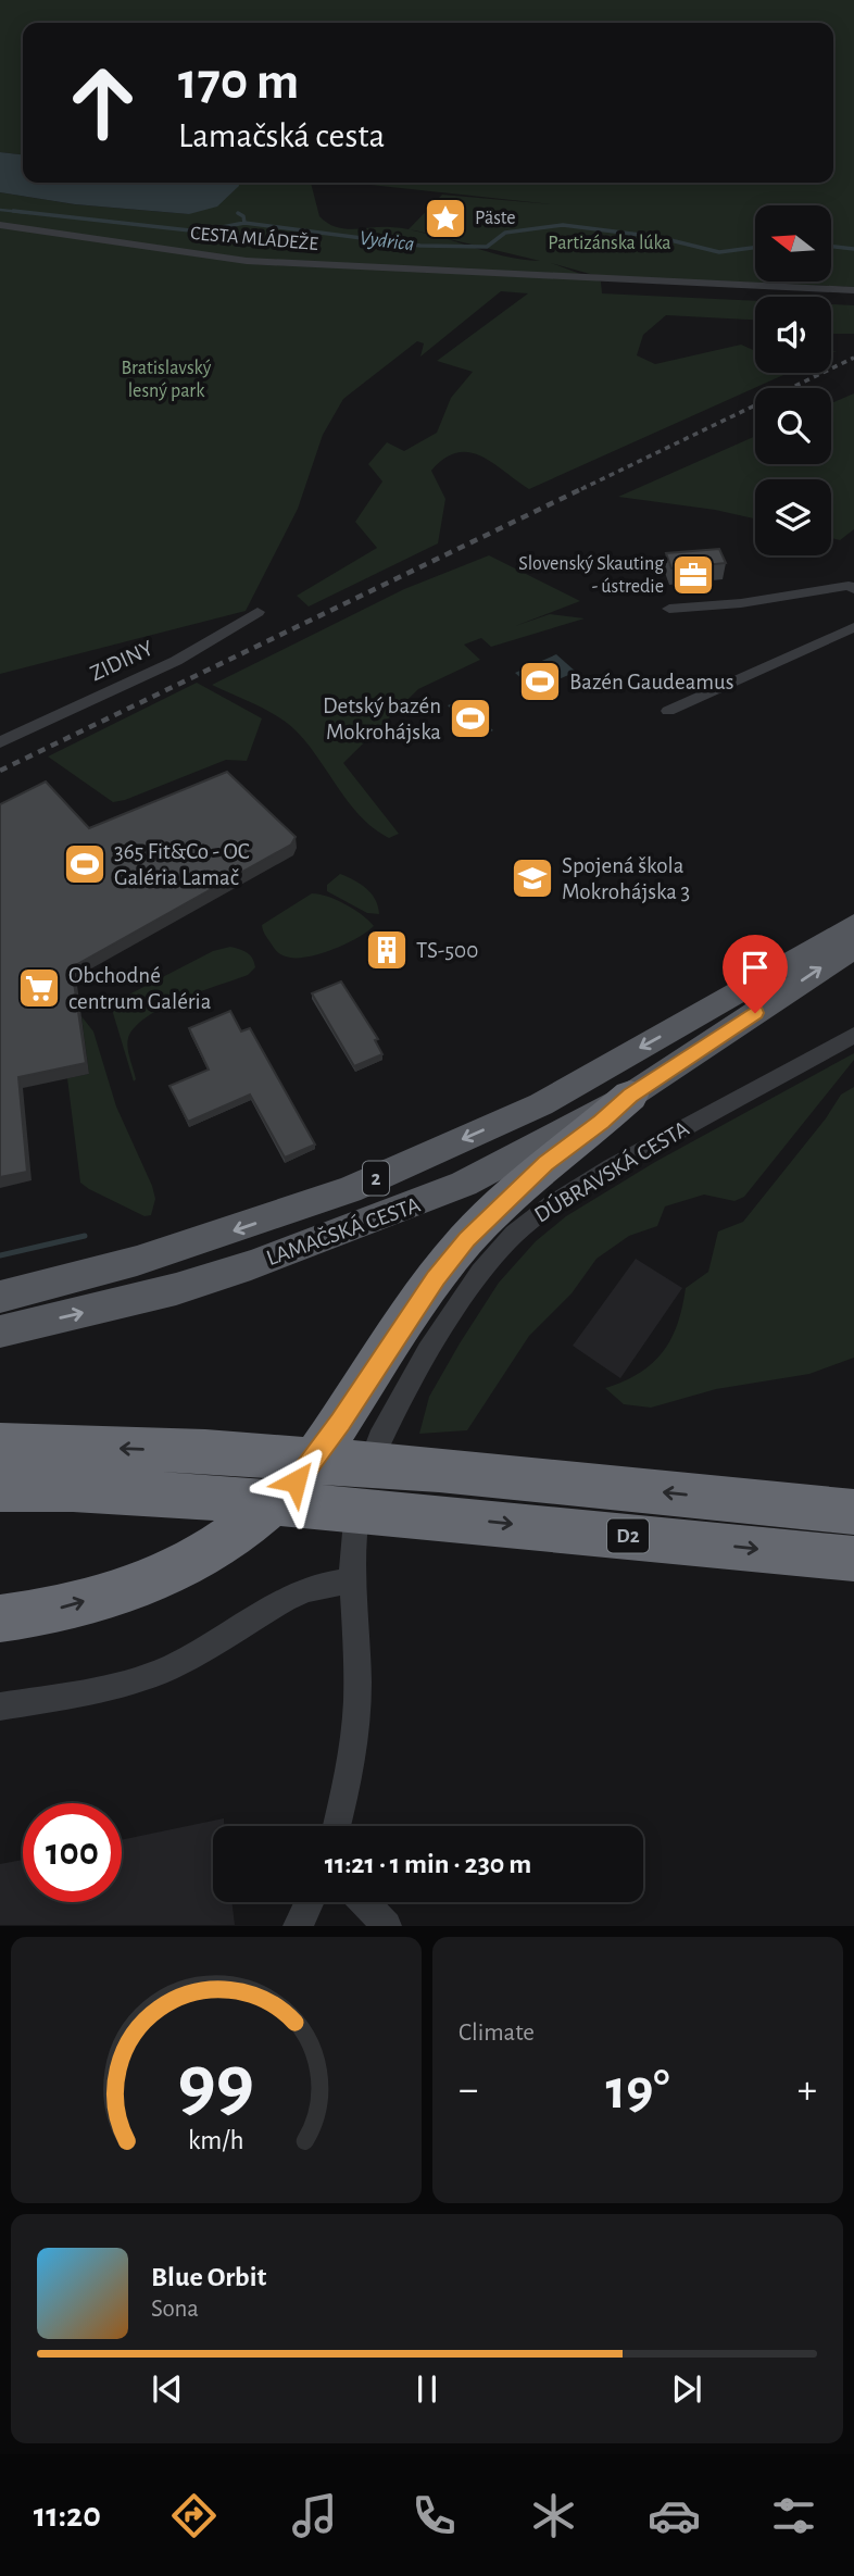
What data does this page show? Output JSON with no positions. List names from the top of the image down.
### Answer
{
  "streets": {
    "highway": ["D2"],
    "main road": ["2", "LAMAČSKÁ CESTA"],
    "street": ["CESTA MLÁDEŽE", "ZIDINY", "DÚBRAVSKÁ CESTA"]
  },
  "water": ["Vydrica"],
  "parks": ["Partizánska lúka", "Bratislavský lesný park"],
  "places": {
    "place": ["Päste"],
    "office": ["Slovenský Skauting - ústredie"],
    "sports": ["Bazén Gaudeamus", "Detský bazén Mokrohájska", "365 Fit&Co - OC Galéria Lamač"],
    "school or university": ["Spojená škola Mokrohájska 3"],
    "building": ["TS-500"],
    "supermarket": ["Obchodné centrum Galéria"]
  },
  "north": "left",
  "page": {
    "turn": ["170 m", "Lamačská cesta"],
    "limit": "100",
    "trip": "11:21 · 1 min · 230 m",
    "tile": "Climate",
    "heat": ["−", "19°", "+"],
    "song": ["Blue Orbit", "Sona"],
    "tabs": "11:20",
    "gauge": ["99", "km/h"]
  }
}
